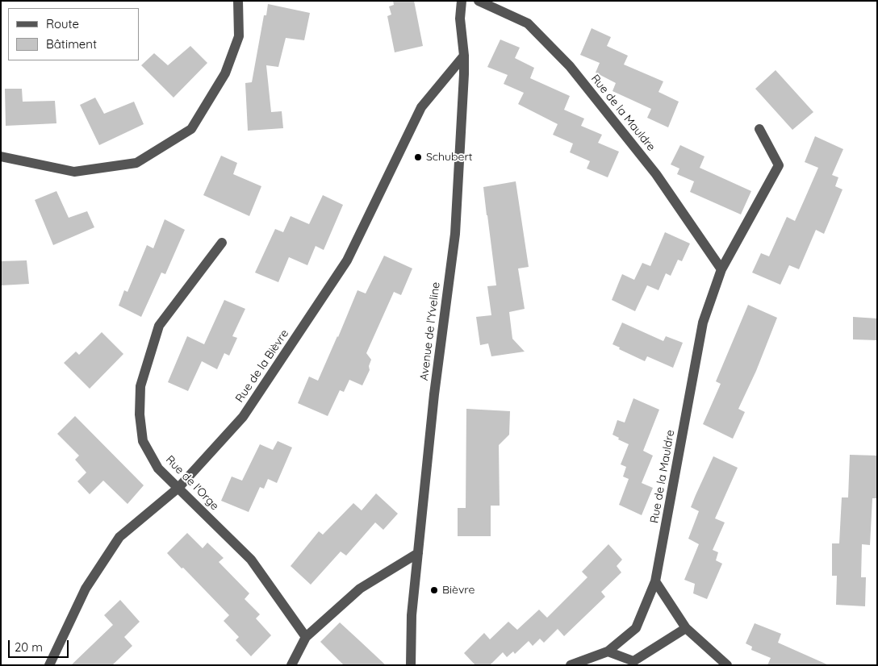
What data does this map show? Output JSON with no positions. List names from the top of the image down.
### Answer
{
  "streets": {
    "street": [
      "Rue de la Mauldre",
      "Avenue de l'Yveline",
      "Rue de la Bièvre",
      "Rue de l'Orge"
    ]
  },
  "crossings": [
    ["Avenue de l'Yveline", "Rue de la Bièvre"],
    ["Rue de la Bièvre", "Rue de l'Orge"]
  ],
  "places": ["Schubert", "Bièvre"],
  "legend": ["Route", "Bâtiment"],
  "scale_bar": "20 m"
}
